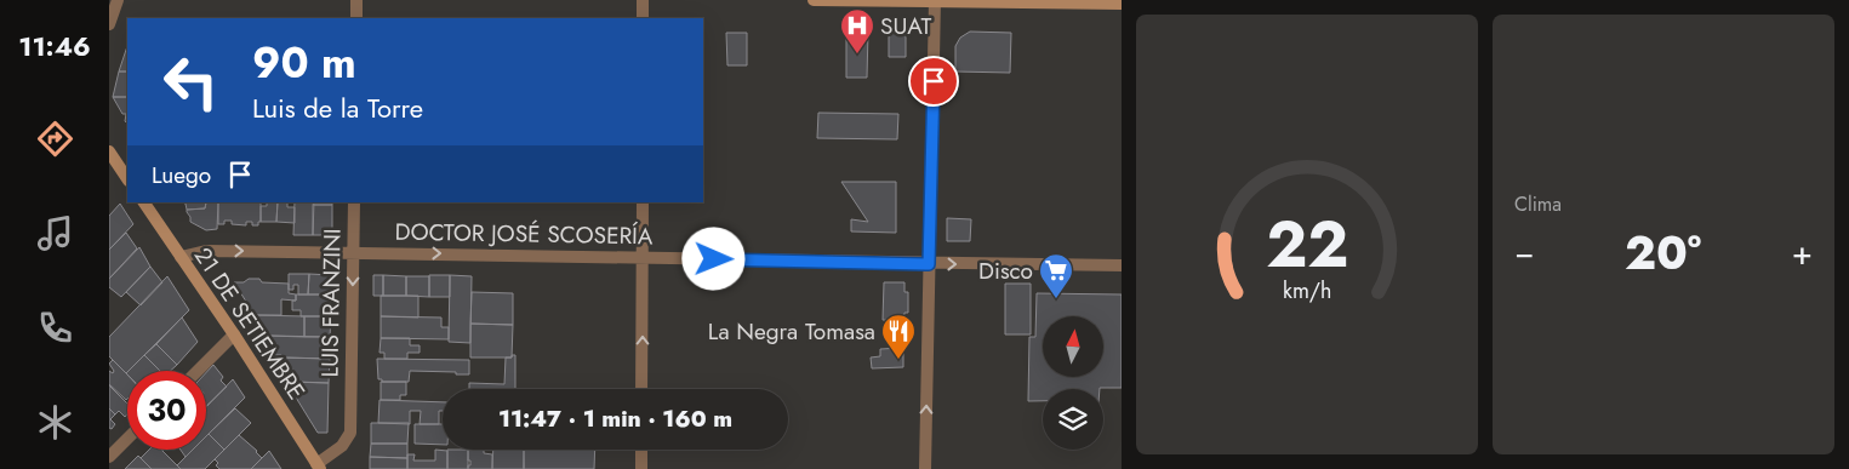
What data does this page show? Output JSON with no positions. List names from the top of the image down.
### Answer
{
  "streets": {
    "street": ["DOCTOR JOSÉ SCOSERÍA", "LUIS FRANZINI", "21 DE SETIEMBRE"]
  },
  "crossings": [
    ["DOCTOR JOSÉ SCOSERÍA", "LUIS FRANZINI"],
    ["DOCTOR JOSÉ SCOSERÍA", "21 DE SETIEMBRE"],
    ["LUIS FRANZINI", "21 DE SETIEMBRE"]
  ],
  "one_way": ["DOCTOR JOSÉ SCOSERÍA", "LUIS FRANZINI"],
  "places": {
    "hospital": ["SUAT"],
    "supermarket": ["Disco"],
    "restaurant": ["La Negra Tomasa"]
  },
  "north": "top",
  "page": {
    "tabs": "11:46",
    "tile": "Clima",
    "turn": ["90 m", "Luis de la Torre"],
    "then": "Luego",
    "heat": ["−", "20°", "+"],
    "limit": "30",
    "trip": "11:47 · 1 min · 160 m",
    "gauge": ["22", "km/h"]
  }
}
